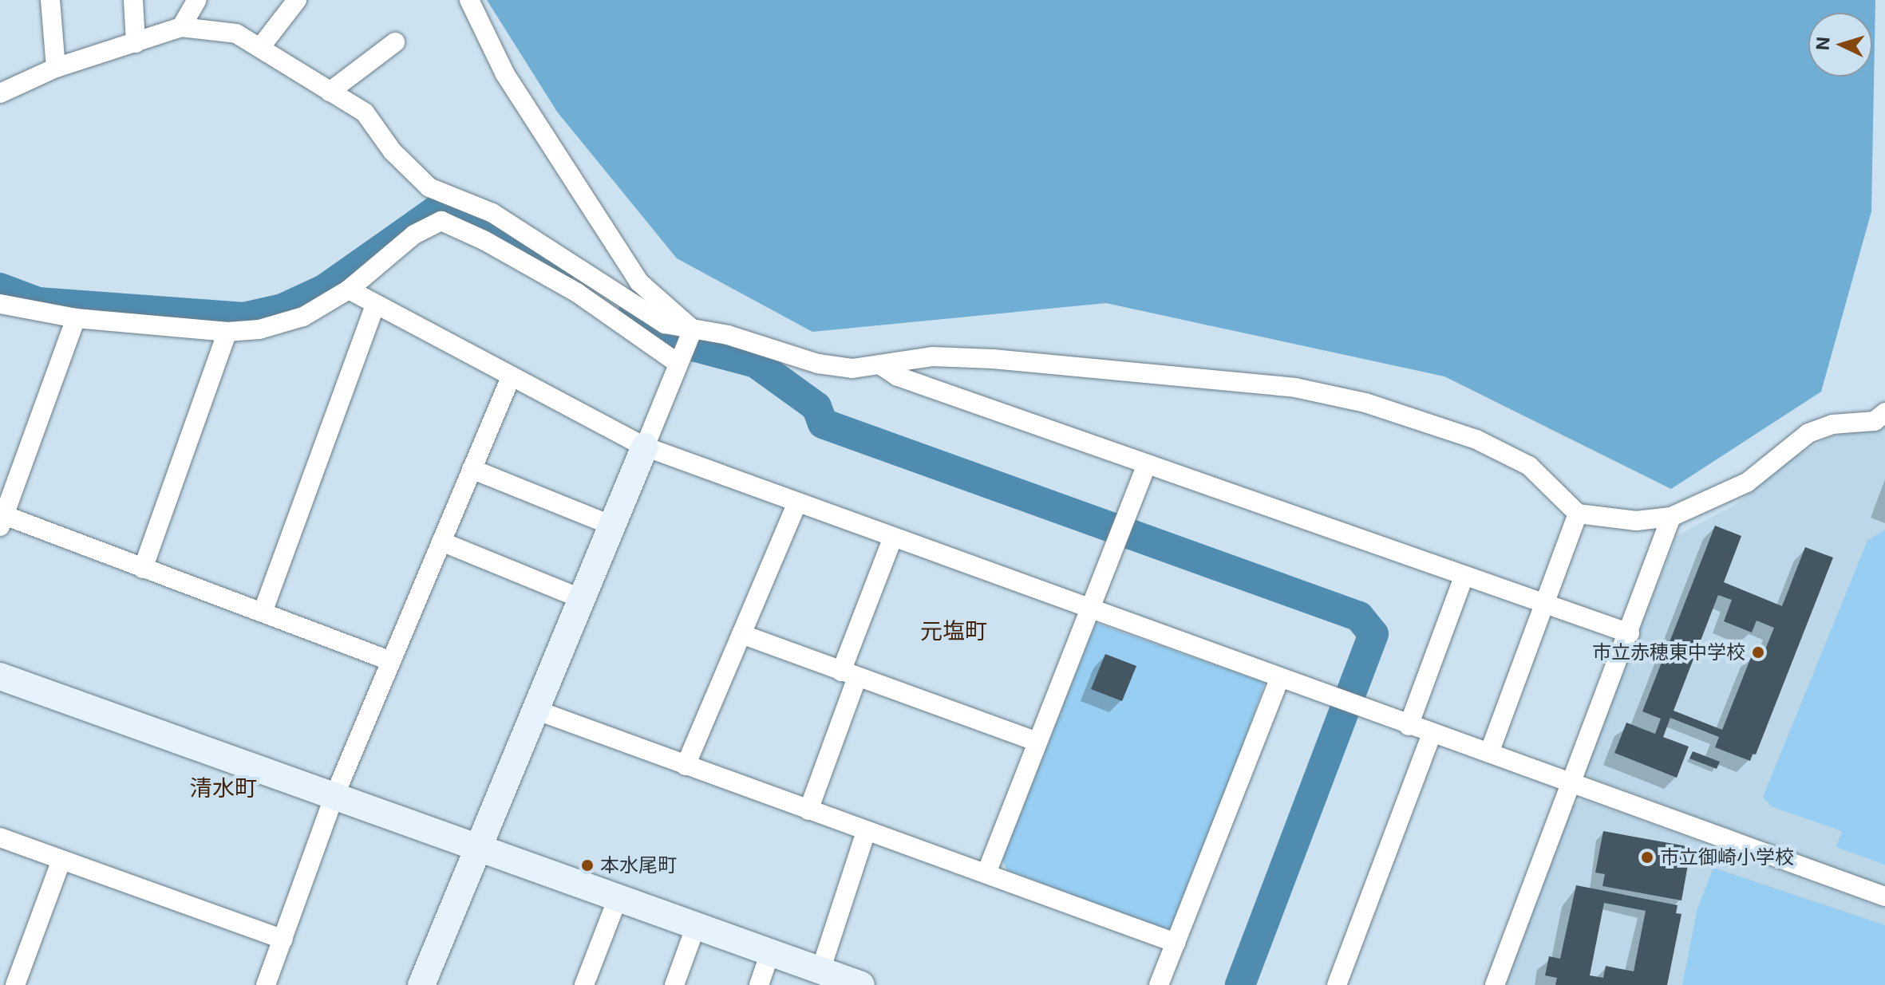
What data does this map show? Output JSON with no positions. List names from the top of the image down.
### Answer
{
  "districts": ["元塩町", "清水町"],
  "places": ["市立赤穂東中学校", "市立御崎小学校", "本水尾町"],
  "north": "left"
}
